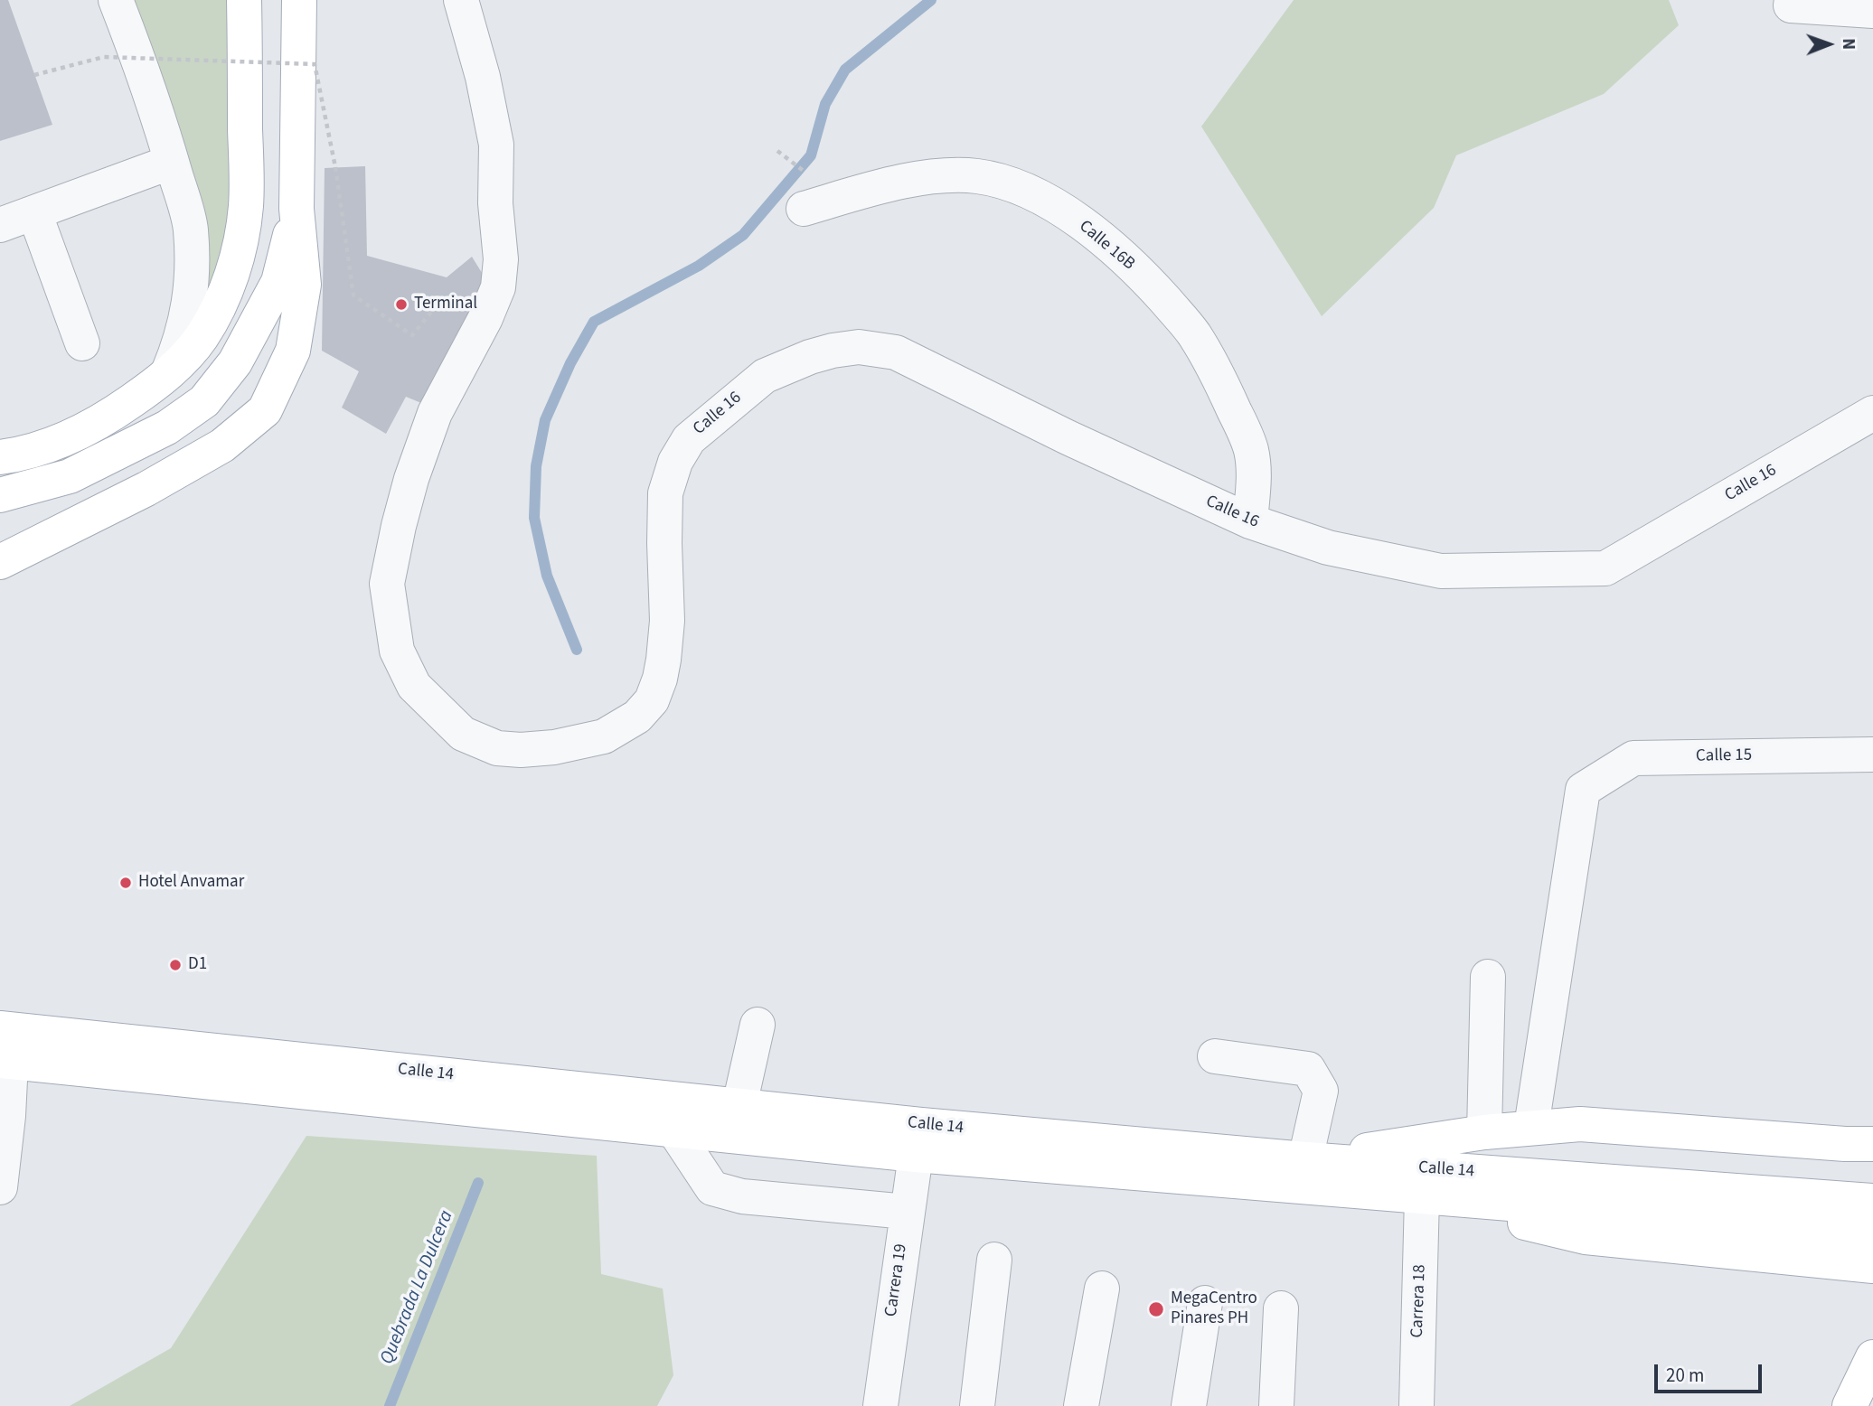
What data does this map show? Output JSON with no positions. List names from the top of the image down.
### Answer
{
  "streets": {
    "main road": ["Calle 14"],
    "street": [
      "Calle 16B",
      "Calle 16",
      "Calle 15",
      "Carrera 19",
      "Carrera 18"
    ]
  },
  "crossings": [
    ["Calle 16B", "Calle 16"],
    ["Calle 14", "Carrera 19"],
    ["Calle 14", "Carrera 18"]
  ],
  "water": ["Quebrada La Dulcera"],
  "places": [
    "Terminal",
    "Hotel Anvamar",
    "D1",
    "MegaCentro Pinares PH"
  ],
  "scale_bar": "20 m",
  "north": "right"
}
